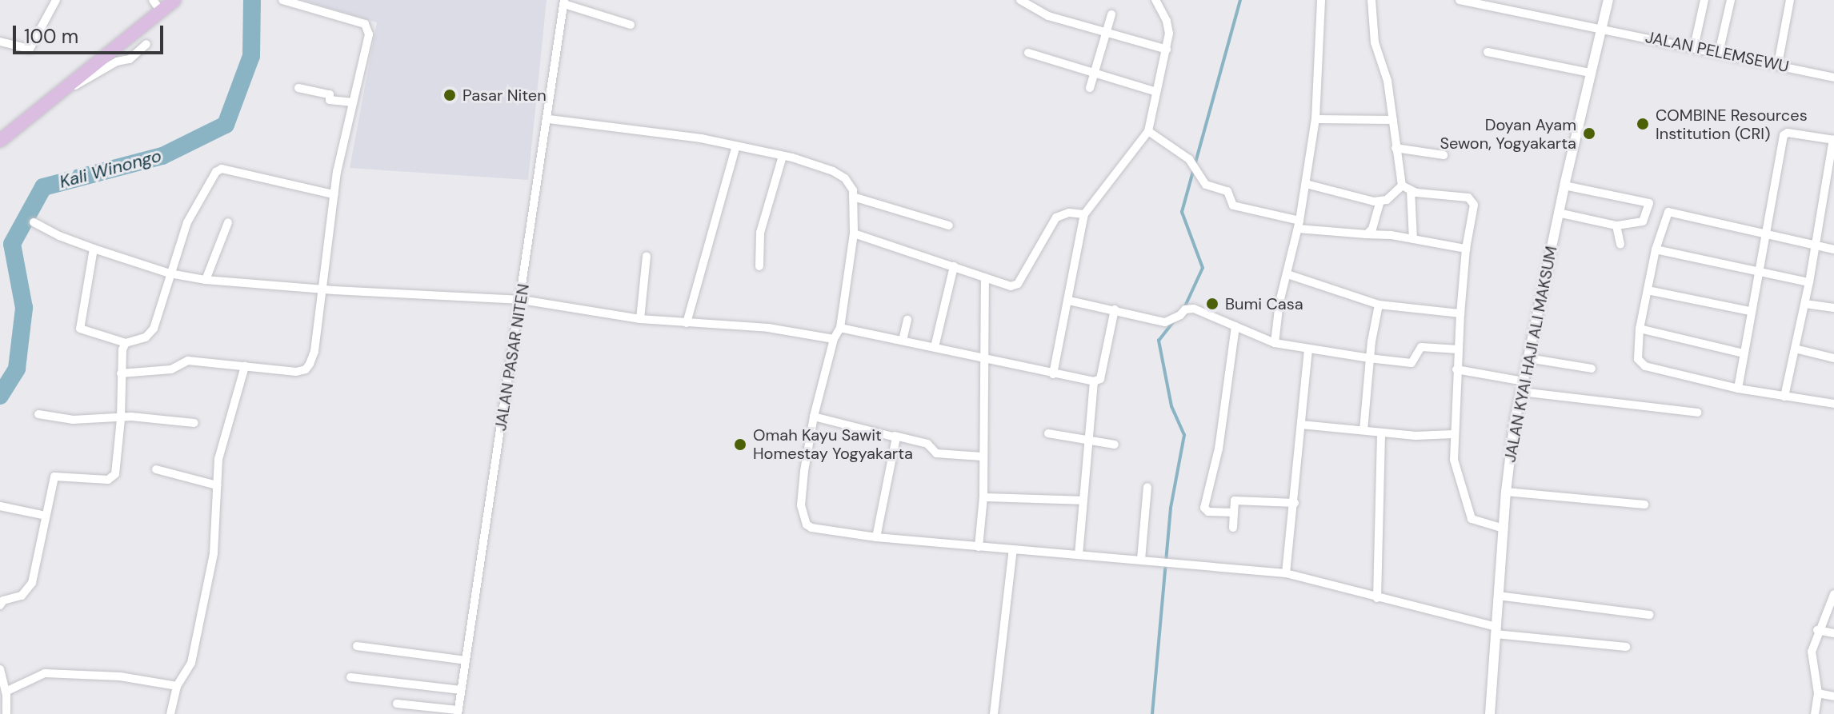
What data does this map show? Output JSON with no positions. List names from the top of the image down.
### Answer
{
  "streets": {
    "street": ["JALAN PELEMSEWU", "JALAN KYAI HAJI ALI MAKSUM", "JALAN PASAR NITEN"]
  },
  "crossings": [
    ["JALAN PELEMSEWU", "JALAN KYAI HAJI ALI MAKSUM"]
  ],
  "water": ["Kali Winongo"],
  "places": [
    "Pasar Niten",
    "COMBINE Resources Institution (CRI)",
    "Doyan Ayam Sewon, Yogyakarta",
    "Bumi Casa",
    "Omah Kayu Sawit Homestay Yogyakarta"
  ],
  "scale_bar": "100 m"
}
